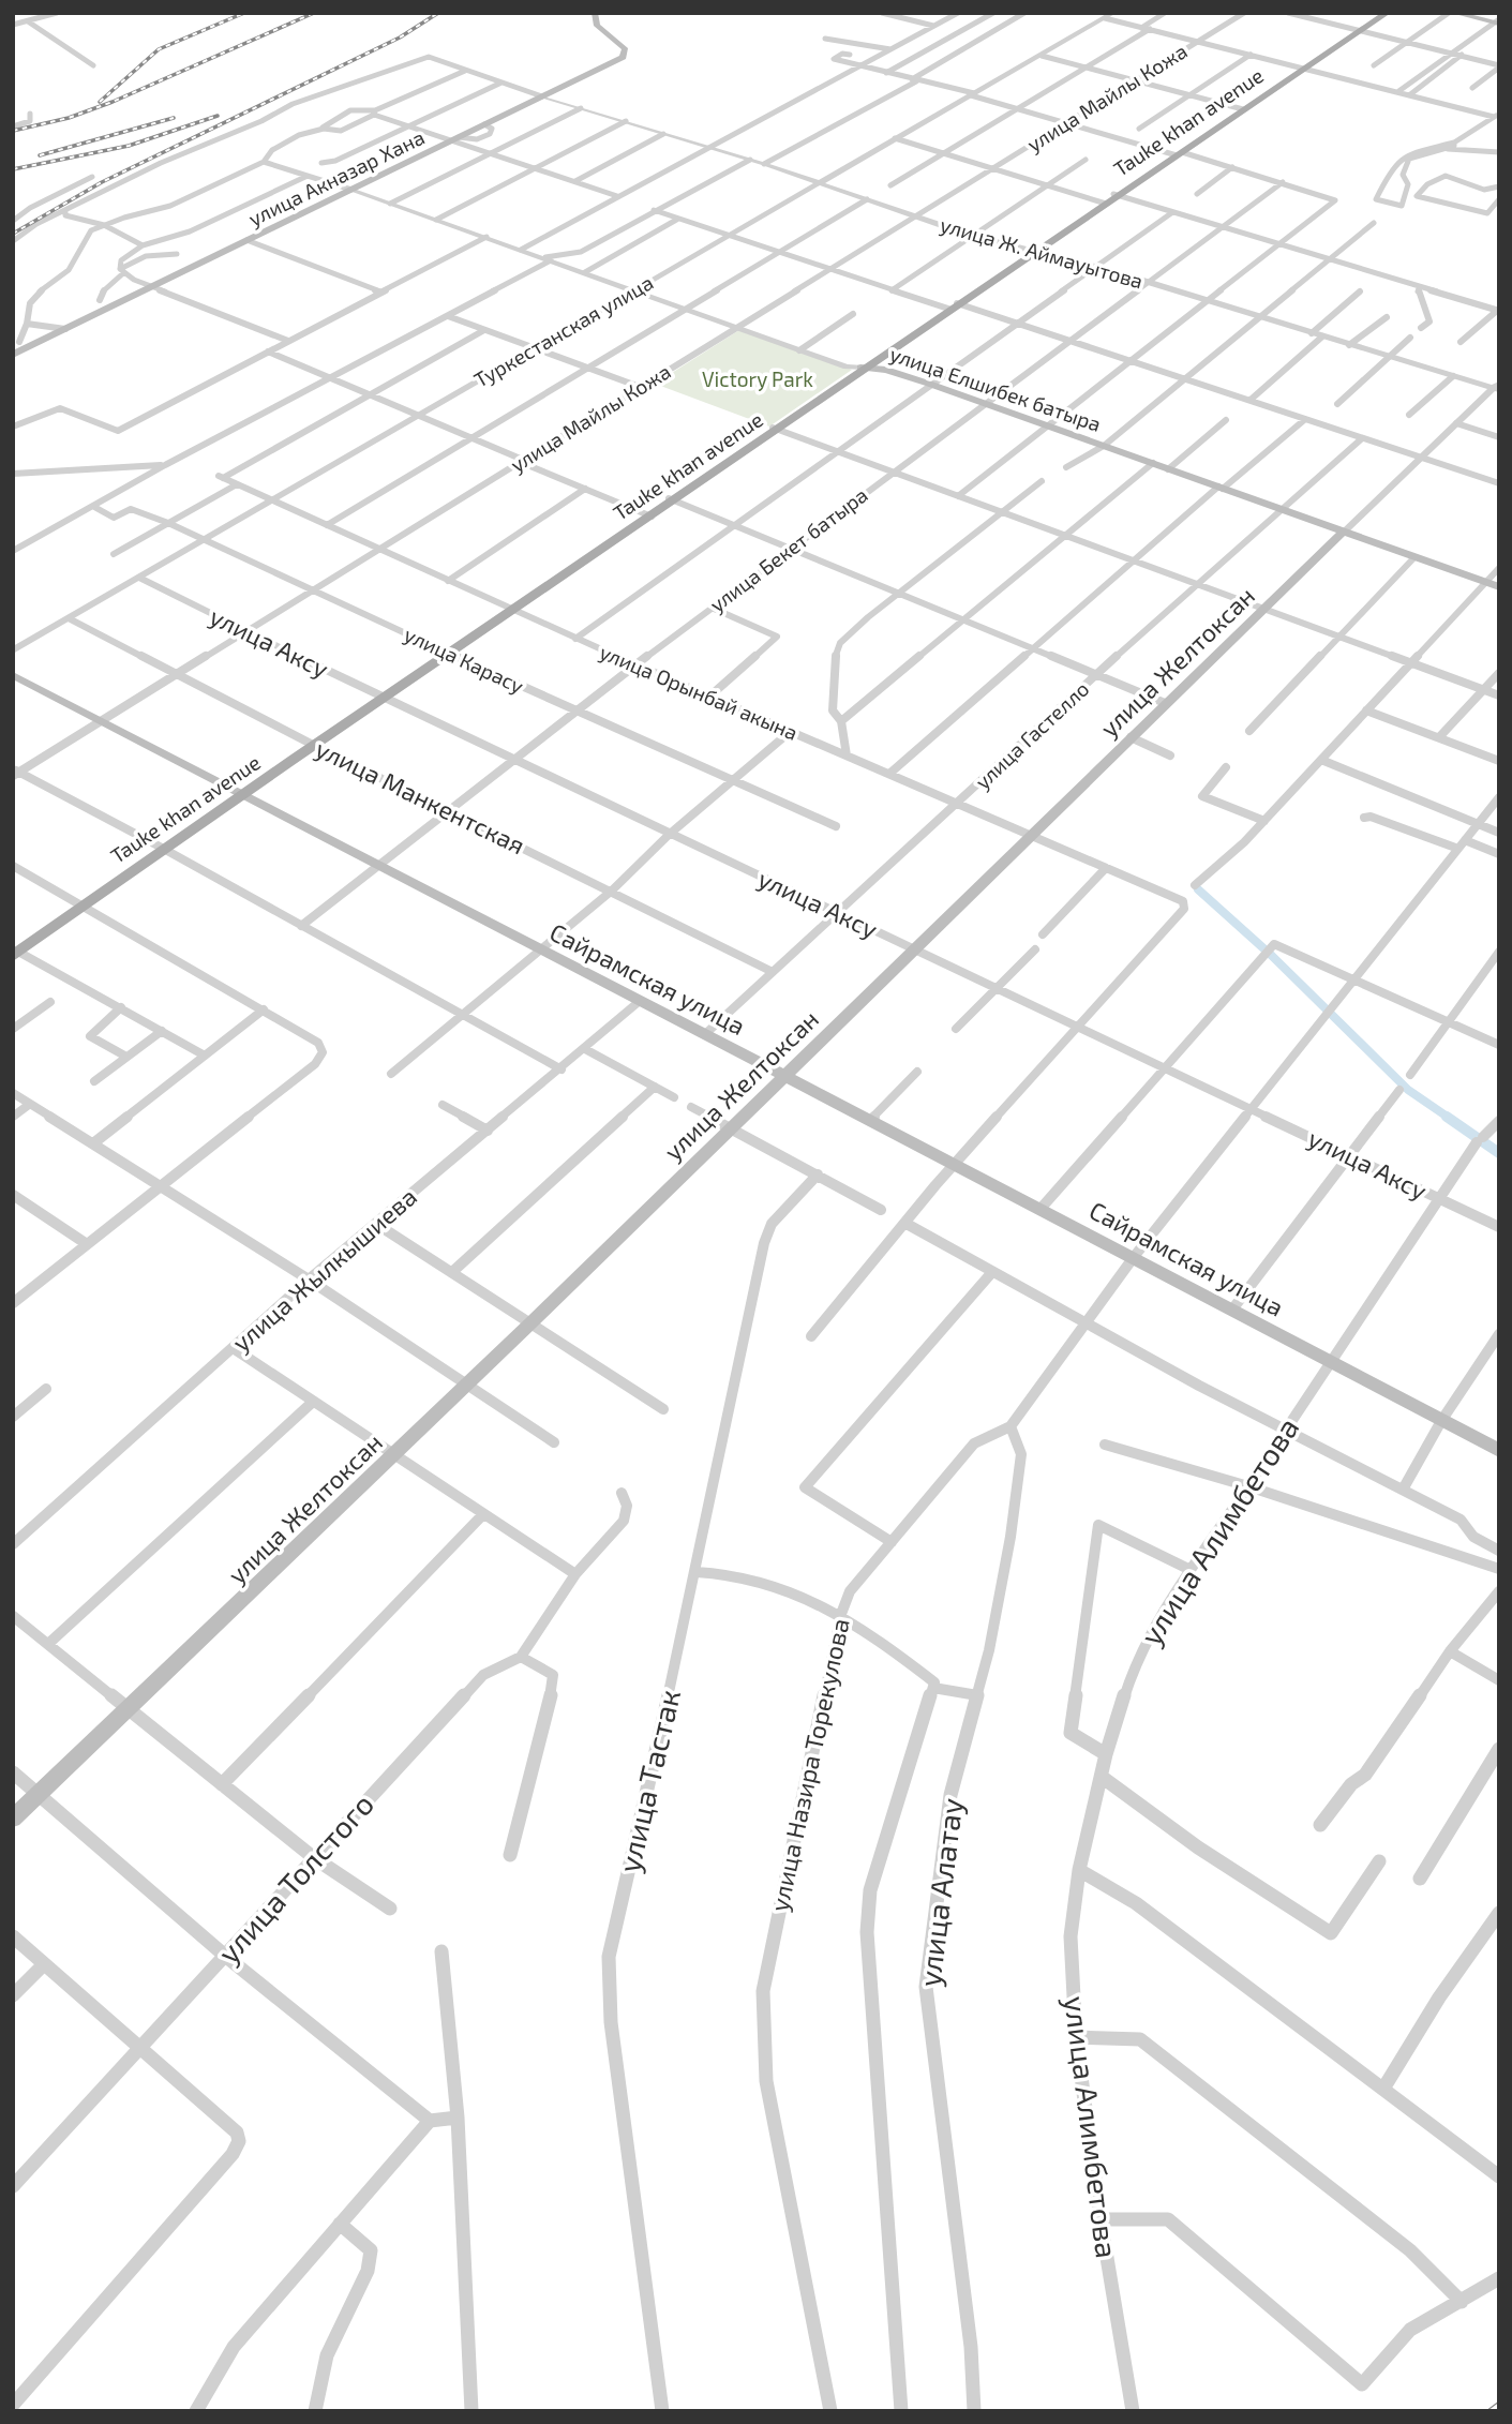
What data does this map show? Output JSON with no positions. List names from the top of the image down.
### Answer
{
  "streets": {
    "main road": [
      "Tauke khan avenue",
      "улица Акназар Хана",
      "улица Елшибек батыра",
      "улица Желтоксан",
      "Сайрамская улица"
    ],
    "street": [
      "улица Майлы Кожа",
      "улица Ж. Аймауытова",
      "Туркестанская улица",
      "улица Бекет батыра",
      "улица Аксу",
      "улица Карасу",
      "улица Орынбай акына",
      "улица Гастелло",
      "улица Манкентская",
      "улица Жылкышиева",
      "улица Алимбетова",
      "улица Назира Торекулова",
      "улица Тастак",
      "улица Толстого",
      "улица Алатау"
    ]
  },
  "crossings": [
    ["улица Майлы Кожа", "улица Ж. Аймауытова"],
    ["улица Майлы Кожа", "улица Елшибек батыра"],
    ["улица Майлы Кожа", "улица Аксу"],
    ["улица Майлы Кожа", "улица Карасу"],
    ["улица Майлы Кожа", "улица Орынбай акына"],
    ["улица Майлы Кожа", "улица Манкентская"],
    ["улица Майлы Кожа", "Сайрамская улица"],
    ["Tauke khan avenue", "улица Ж. Аймауытова"],
    ["Tauke khan avenue", "улица Елшибек батыра"],
    ["Tauke khan avenue", "улица Аксу"],
    ["Tauke khan avenue", "улица Карасу"],
    ["Tauke khan avenue", "улица Орынбай акына"],
    ["Tauke khan avenue", "улица Манкентская"],
    ["Tauke khan avenue", "Сайрамская улица"],
    ["улица Акназар Хана", "улица Ж. Аймауытова"],
    ["улица Акназар Хана", "улица Елшибек батыра"],
    ["улица Ж. Аймауытова", "Туркестанская улица"],
    ["улица Ж. Аймауытова", "улица Бекет батыра"],
    ["улица Ж. Аймауытова", "улица Желтоксан"],
    ["Туркестанская улица", "улица Елшибек батыра"],
    ["Туркестанская улица", "улица Аксу"],
    ["Туркестанская улица", "улица Карасу"],
    ["Туркестанская улица", "улица Орынбай акына"],
    ["Туркестанская улица", "улица Манкентская"],
    ["улица Елшибек батыра", "улица Бекет батыра"],
    ["улица Елшибек батыра", "улица Желтоксан"],
    ["улица Елшибек батыра", "улица Гастелло"],
    ["улица Бекет батыра", "улица Аксу"],
    ["улица Бекет батыра", "улица Карасу"],
    ["улица Бекет батыра", "улица Орынбай акына"],
    ["улица Бекет батыра", "улица Манкентская"],
    ["улица Бекет батыра", "Сайрамская улица"],
    ["улица Аксу", "улица Желтоксан"],
    ["улица Аксу", "улица Орынбай акына"],
    ["улица Аксу", "улица Гастелло"],
    ["улица Аксу", "улица Алимбетова"],
    ["улица Желтоксан", "улица Орынбай акына"],
    ["улица Желтоксан", "Сайрамская улица"],
    ["улица Орынбай акына", "улица Гастелло"],
    ["улица Гастелло", "улица Манкентская"],
    ["улица Гастелло", "Сайрамская улица"],
    ["Сайрамская улица", "улица Жылкышиева"],
    ["Сайрамская улица", "улица Алимбетова"],
    ["улица Назира Торекулова", "улица Алатау"]
  ],
  "parks": ["Victory Park"]
}
